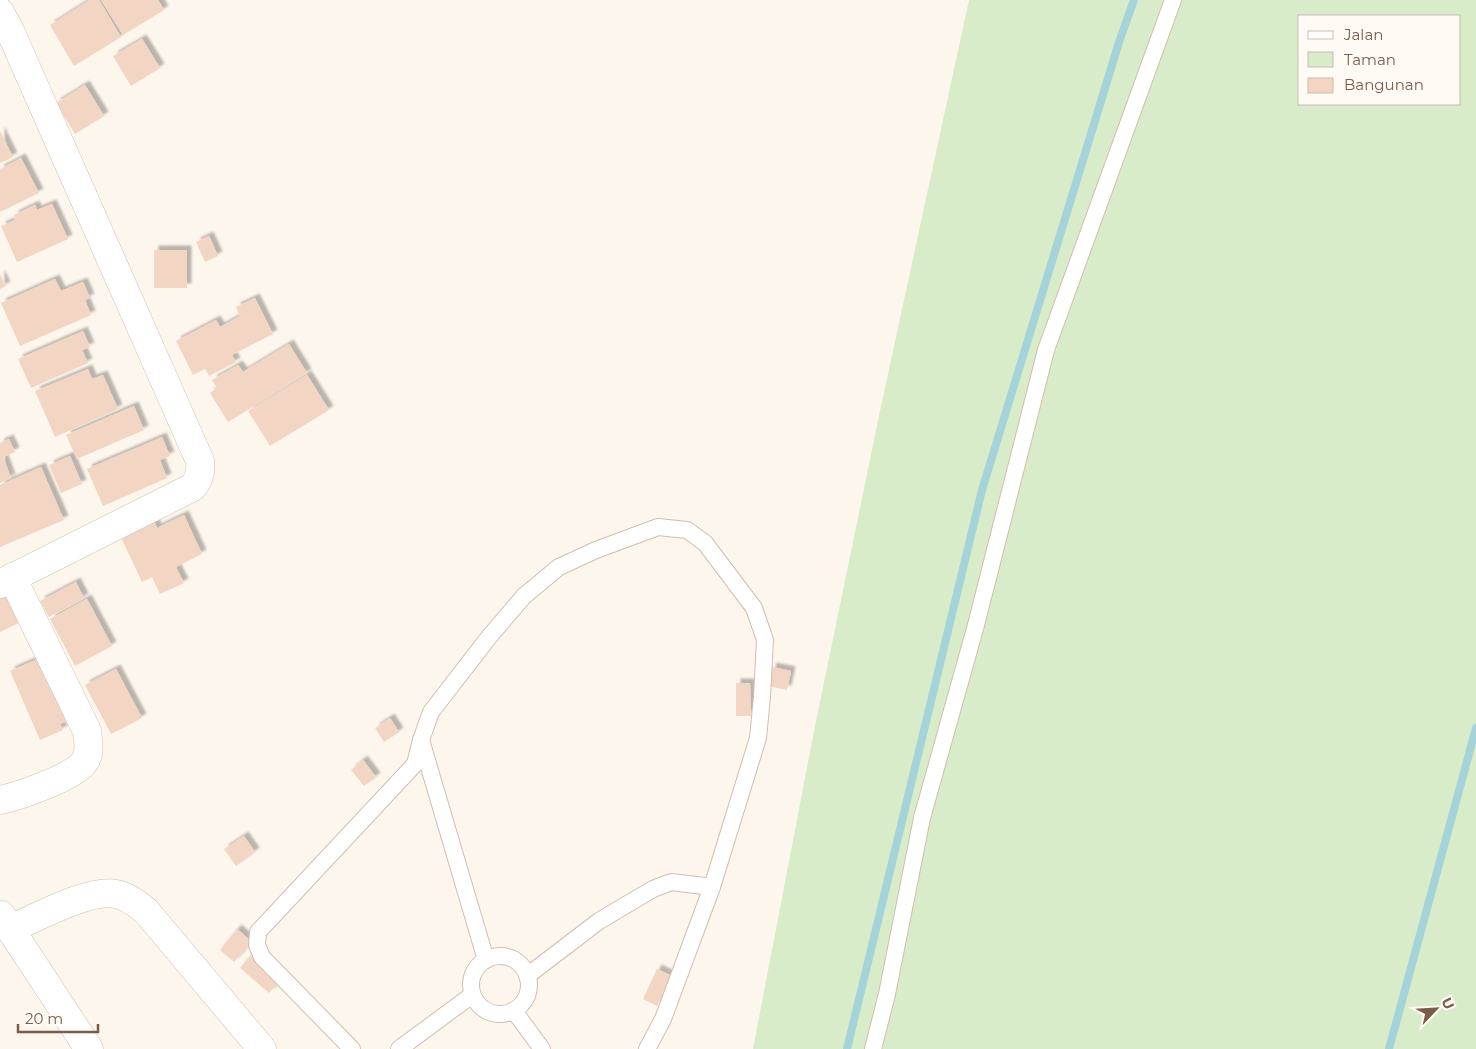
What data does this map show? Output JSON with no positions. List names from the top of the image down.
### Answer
{
  "legend": ["Jalan", "Taman", "Bangunan"],
  "scale_bar": "20 m",
  "north": "top right"
}
